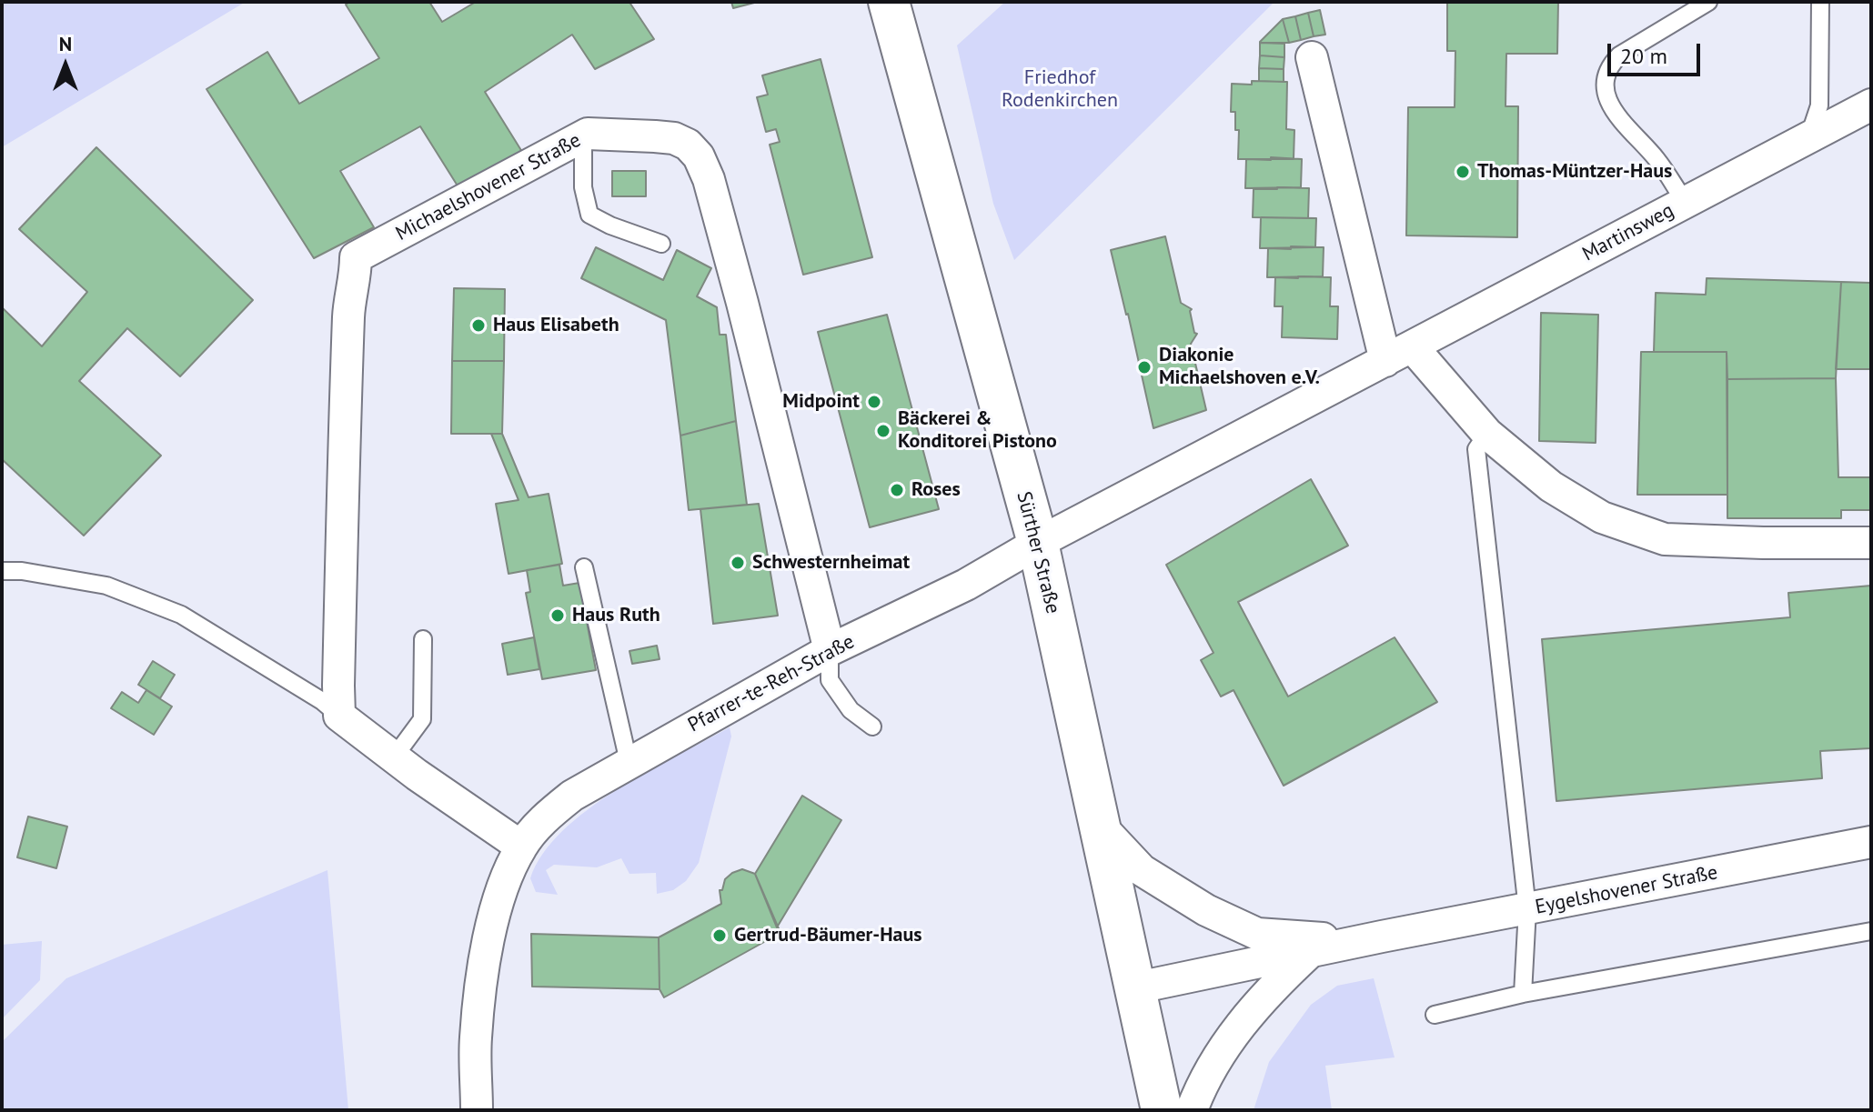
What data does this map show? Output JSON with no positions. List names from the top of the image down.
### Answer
{
  "streets": {
    "street": [
      "Michaelshovener Straße",
      "Martinsweg",
      "Sürther Straße",
      "Pfarrer-te-Reh-Straße",
      "Eygelshovener Straße"
    ]
  },
  "crossings": [
    ["Michaelshovener Straße", "Pfarrer-te-Reh-Straße"],
    ["Martinsweg", "Sürther Straße"],
    ["Martinsweg", "Pfarrer-te-Reh-Straße"],
    ["Sürther Straße", "Pfarrer-te-Reh-Straße"],
    ["Sürther Straße", "Eygelshovener Straße"]
  ],
  "parks": ["Friedhof Rodenkirchen"],
  "places": [
    "Thomas-Müntzer-Haus",
    "Haus Elisabeth",
    "Diakonie Michaelshoven e.V.",
    "Midpoint",
    "Bäckerei & Konditorei Pistono",
    "Roses",
    "Schwesternheimat",
    "Haus Ruth",
    "Gertrud-Bäumer-Haus"
  ],
  "scale_bar": "20 m",
  "north": "top"
}
